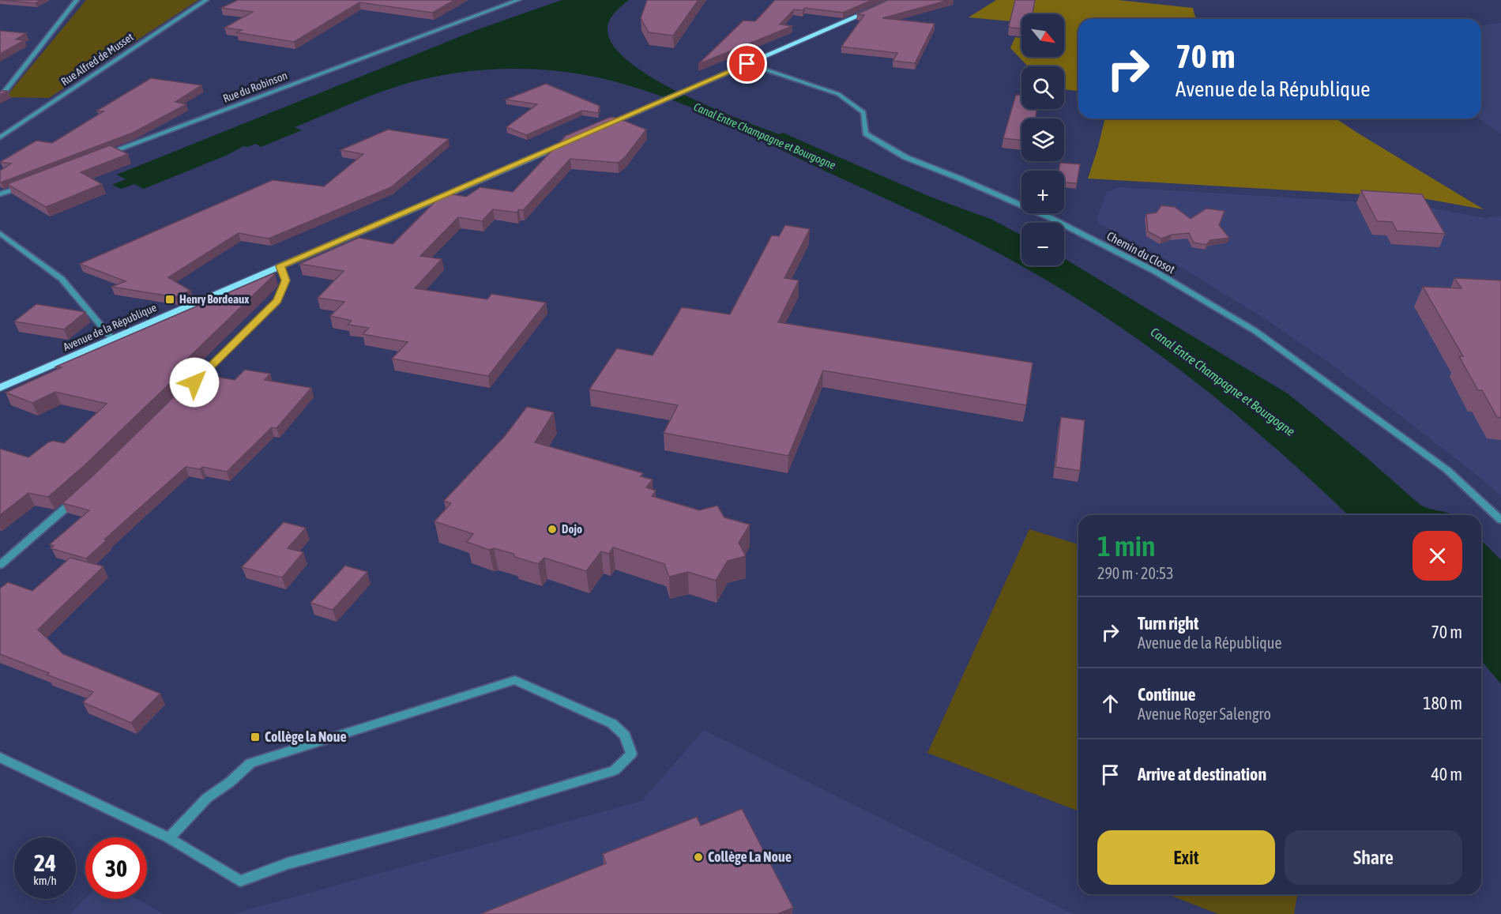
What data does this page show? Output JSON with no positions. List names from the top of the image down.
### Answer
{
  "streets": {
    "main road": ["Avenue de la République"],
    "street": ["Rue Alfred de Musset", "Rue du Robinson", "Chemin du Closot"]
  },
  "water": ["Canal Entre Champagne et Bourgogne"],
  "places": {
    "transit": ["Henry Bordeaux", "Collège la Noue"],
    "other": ["Dojo", "Collège La Noue"]
  },
  "north": "bottom right",
  "page": {
    "map_buttons": ["+", "−"],
    "turn": ["70 m", "Avenue de la République"],
    "heading": ["1 min", "290 m · 20:53"],
    "list": [
      {
        "name": "Turn right",
        "note": "Avenue de la République",
        "value": "70 m"
      },
      {
        "name": "Continue",
        "note": "Avenue Roger Salengro",
        "value": "180 m"
      },
      {
        "name": "Arrive at destination",
        "value": "40 m"
      }
    ],
    "buttons": ["Exit", "Share"],
    "speed": "24 km/h",
    "limit": "30"
  }
}
